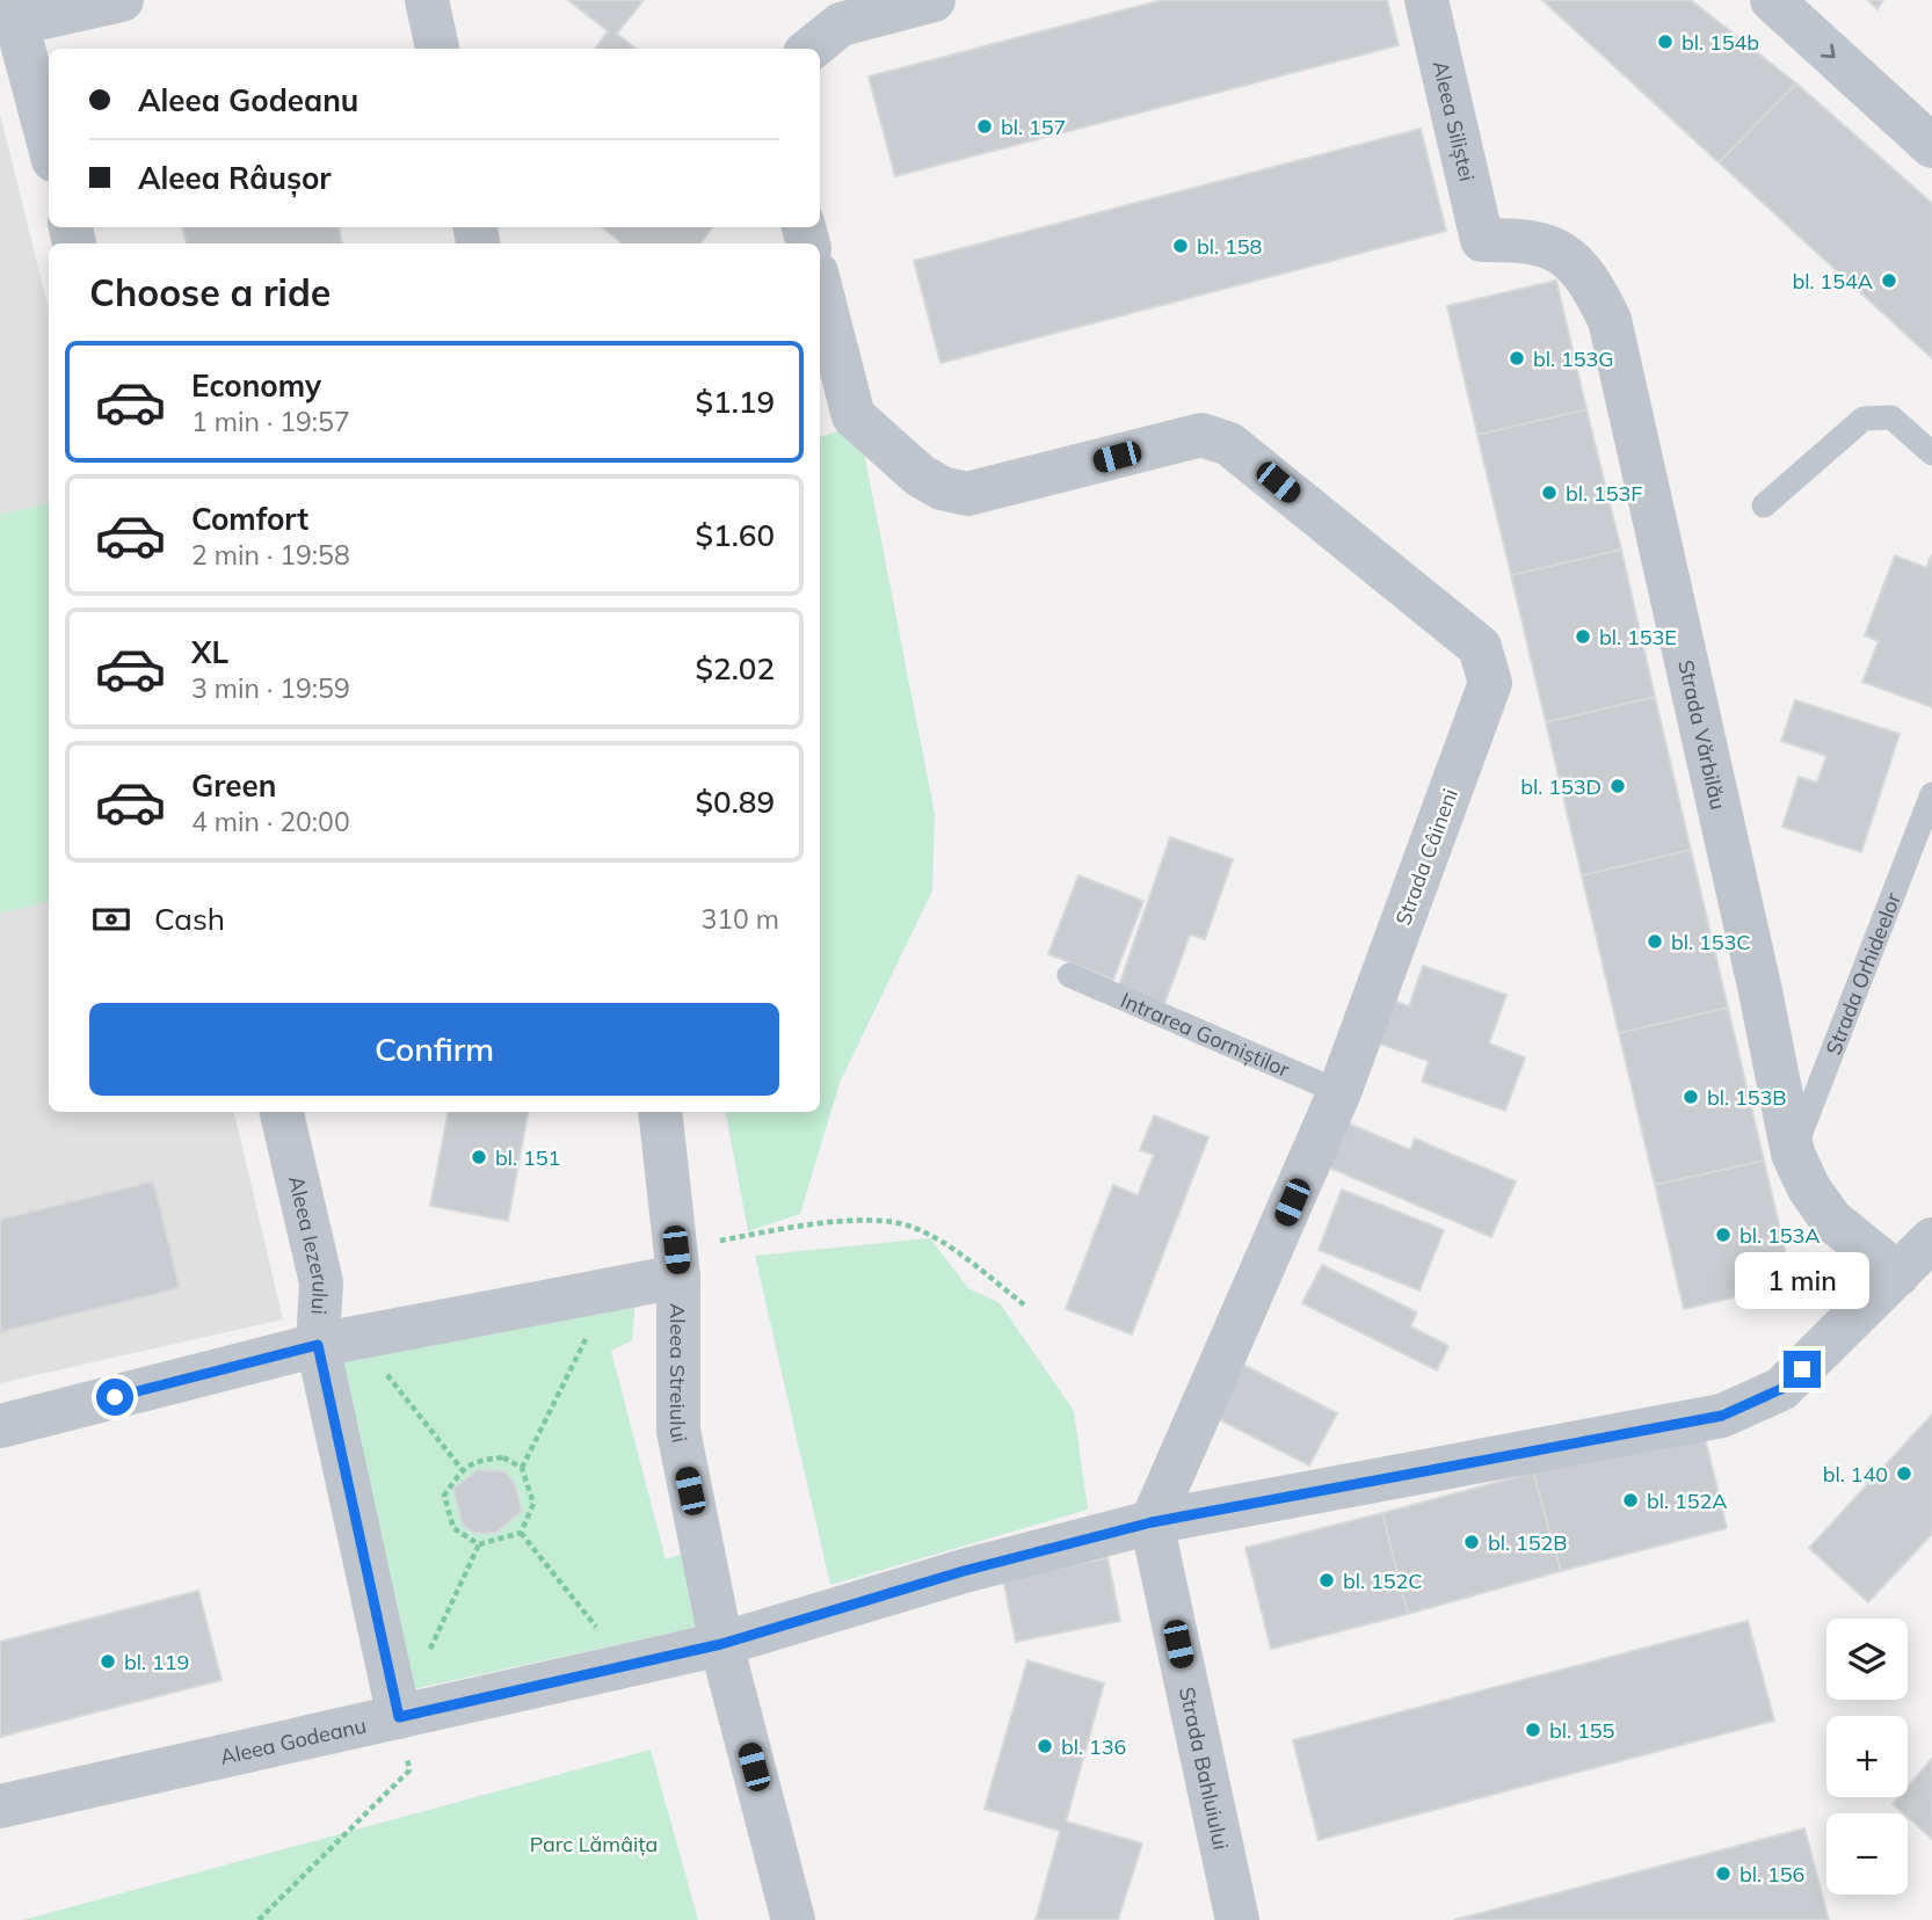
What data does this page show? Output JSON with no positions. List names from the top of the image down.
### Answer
{
  "streets": {
    "street": [
      "Aleea Siliștei",
      "Strada Vărbilău",
      "Strada Câineni",
      "Aleea Iezerului",
      "Aleea Streiului",
      "Aleea Godeanu",
      "Strada Bahluiului"
    ],
    "lane": ["Strada Orhideelor", "Intrarea Gorniștilor"]
  },
  "crossings": [
    ["Aleea Siliștei", "Strada Vărbilău"],
    ["Strada Vărbilău", "Strada Orhideelor"],
    ["Strada Vărbilău", "Aleea Godeanu"],
    ["Strada Câineni", "Intrarea Gorniștilor"],
    ["Strada Câineni", "Aleea Godeanu"],
    ["Strada Câineni", "Strada Bahluiului"],
    ["Aleea Iezerului", "Aleea Godeanu"],
    ["Aleea Streiului", "Aleea Godeanu"],
    ["Aleea Godeanu", "Strada Bahluiului"]
  ],
  "parks": ["Parc Lămâița"],
  "places": [
    "bl. 154b",
    "bl. 157",
    "bl. 158",
    "bl. 154A",
    "bl. 153G",
    "bl. 153F",
    "bl. 153E",
    "bl. 153D",
    "bl. 153C",
    "bl. 153B",
    "bl. 151",
    "bl. 153A",
    "bl. 140",
    "bl. 152A",
    "bl. 152B",
    "bl. 152C",
    "bl. 119",
    "bl. 155",
    "bl. 136",
    "bl. 156"
  ],
  "page": {
    "banner": ["Aleea Godeanu", "Aleea Râușor"],
    "heading": "Choose a ride",
    "list": [
      {
        "name": "Economy",
        "note": "1 min · 19:57",
        "value": "$1.19"
      },
      {
        "name": "Comfort",
        "note": "2 min · 19:58",
        "value": "$1.60"
      },
      {
        "name": "XL",
        "note": "3 min · 19:59",
        "value": "$2.02"
      },
      {
        "name": "Green",
        "note": "4 min · 20:00",
        "value": "$0.89"
      }
    ],
    "pay": ["Cash", "310 m"],
    "buttons": "Confirm",
    "bubble": "1 min",
    "map_buttons": ["+", "−"]
  }
}
